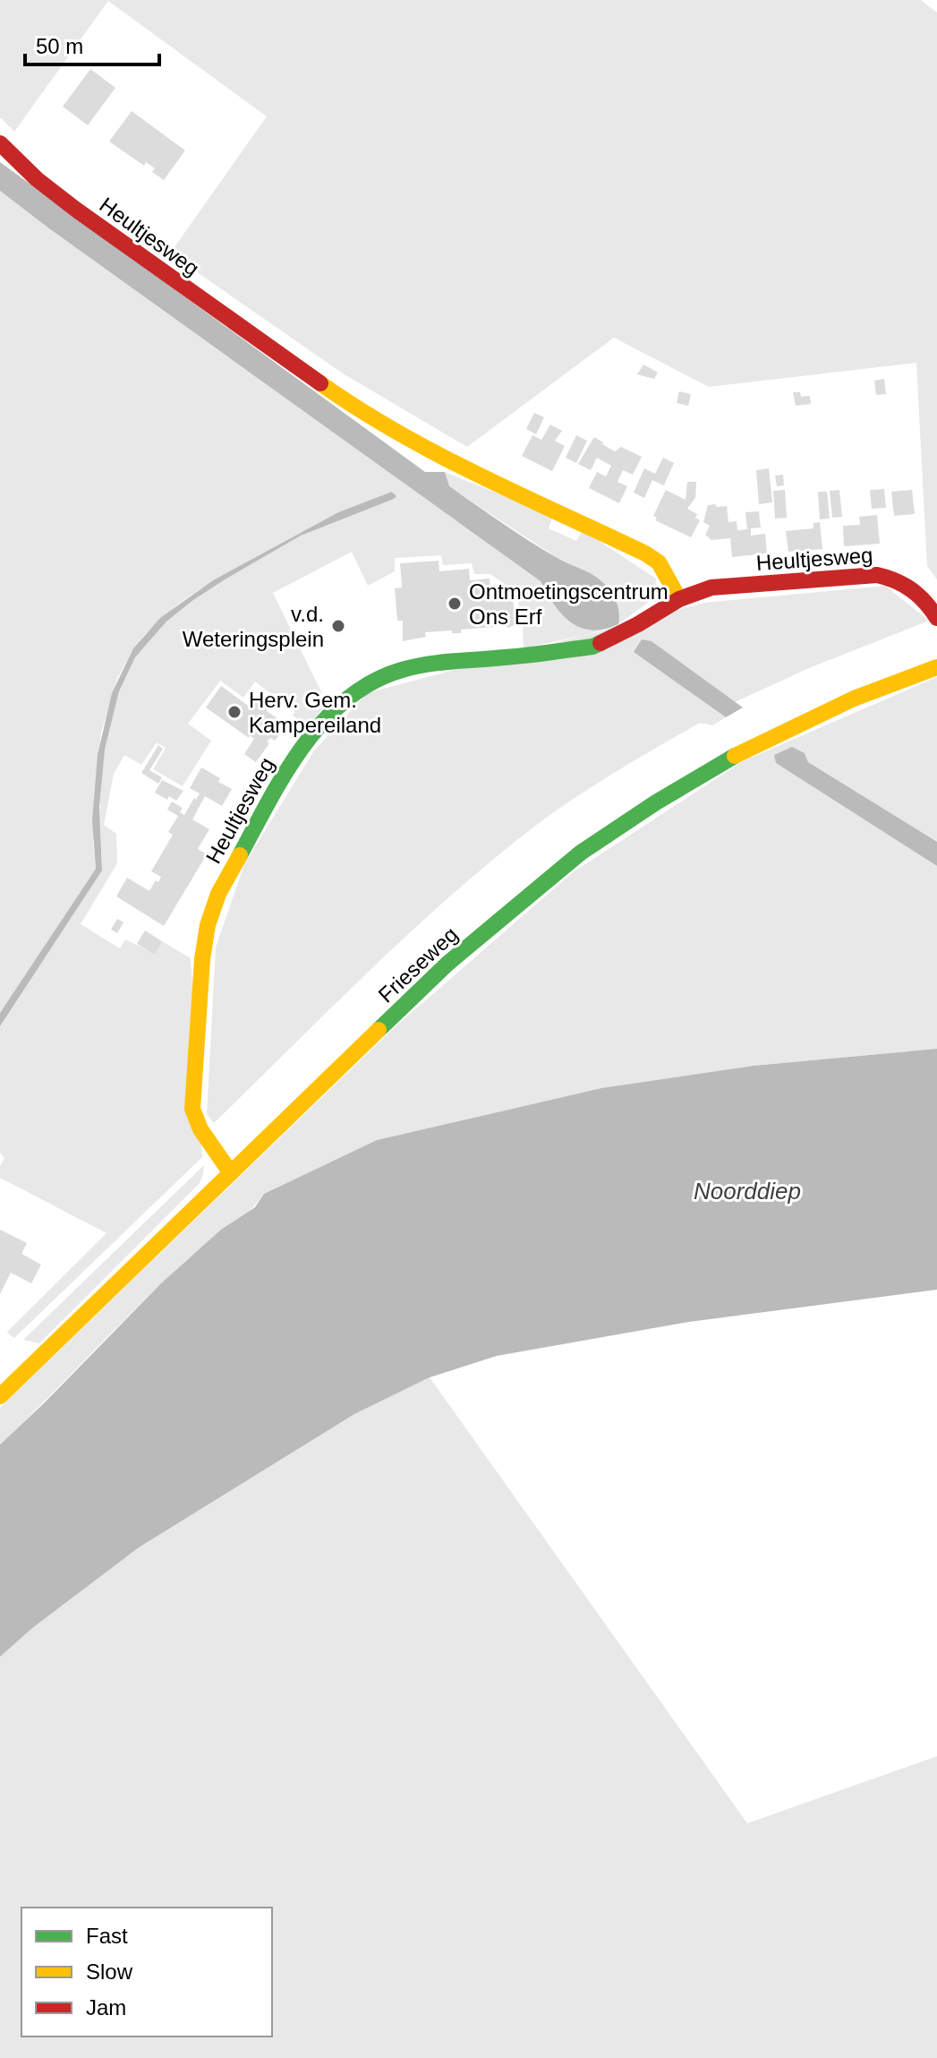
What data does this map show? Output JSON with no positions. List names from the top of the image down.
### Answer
{
  "streets": {
    "street": ["Heultjesweg", "Frieseweg"]
  },
  "crossings": [
    ["Heultjesweg", "Frieseweg"]
  ],
  "water": ["Noorddiep"],
  "places": ["Ontmoetingscentrum Ons Erf", "v.d. Weteringsplein", "Herv. Gem. Kampereiland"],
  "legend": ["Fast", "Slow", "Jam"],
  "scale_bar": "50 m"
}
